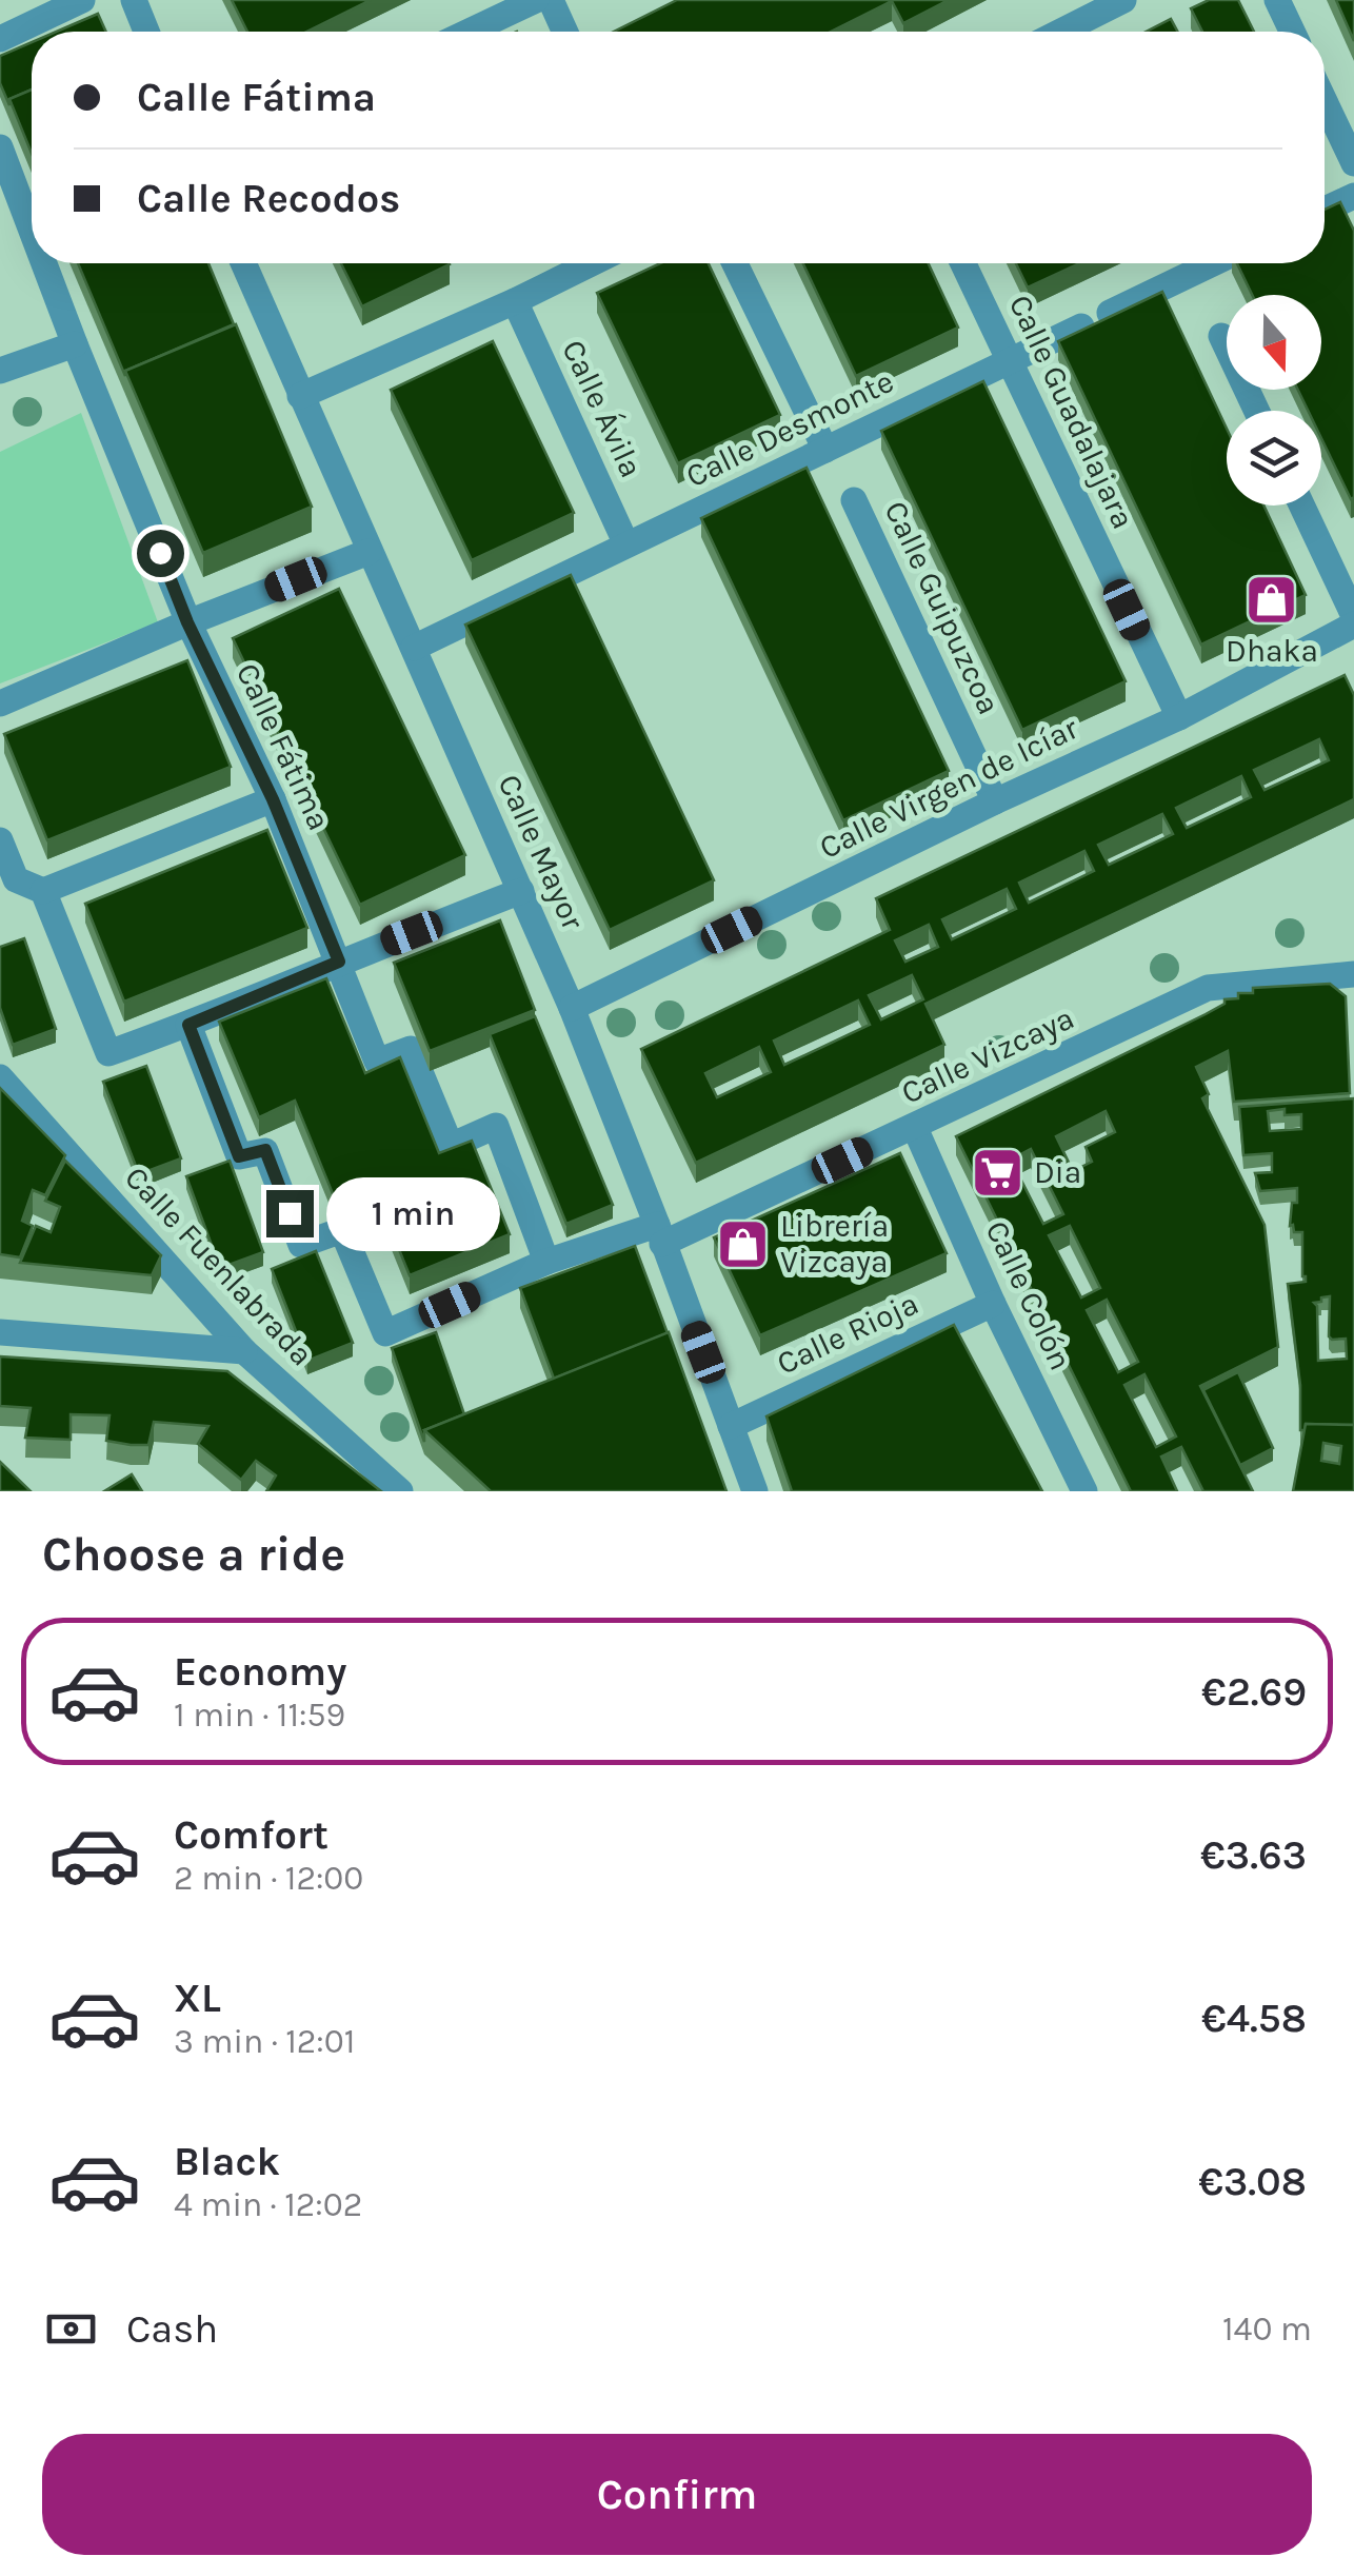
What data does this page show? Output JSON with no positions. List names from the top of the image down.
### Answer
{
  "streets": {
    "street": [
      "Calle Ávila",
      "Calle Guadalajara",
      "Calle Desmonte",
      "Calle Guipuzcoa",
      "Calle Fátima",
      "Calle Virgen de Icíar",
      "Calle Mayor",
      "Calle Vizcaya",
      "Calle Fuenlabrada",
      "Calle Colón",
      "Calle Rioja"
    ]
  },
  "crossings": [
    ["Calle Ávila", "Calle Desmonte"],
    ["Calle Guadalajara", "Calle Desmonte"],
    ["Calle Guadalajara", "Calle Virgen de Icíar"],
    ["Calle Desmonte", "Calle Mayor"],
    ["Calle Guipuzcoa", "Calle Virgen de Icíar"],
    ["Calle Fátima", "Calle Vizcaya"],
    ["Calle Virgen de Icíar", "Calle Mayor"],
    ["Calle Mayor", "Calle Vizcaya"],
    ["Calle Mayor", "Calle Rioja"],
    ["Calle Vizcaya", "Calle Colón"],
    ["Calle Colón", "Calle Rioja"]
  ],
  "places": {
    "shop": ["Dhaka", "Librería Vizcaya"],
    "supermarket": ["Dia"]
  },
  "north": "bottom",
  "page": {
    "banner": ["Calle Fátima", "Calle Recodos"],
    "bubble": "1 min",
    "heading": "Choose a ride",
    "list": [
      {
        "name": "Economy",
        "note": "1 min · 11:59",
        "value": "€2.69"
      },
      {
        "name": "Comfort",
        "note": "2 min · 12:00",
        "value": "€3.63"
      },
      {
        "name": "XL",
        "note": "3 min · 12:01",
        "value": "€4.58"
      },
      {
        "name": "Black",
        "note": "4 min · 12:02",
        "value": "€3.08"
      }
    ],
    "pay": ["Cash", "140 m"],
    "buttons": "Confirm"
  }
}
